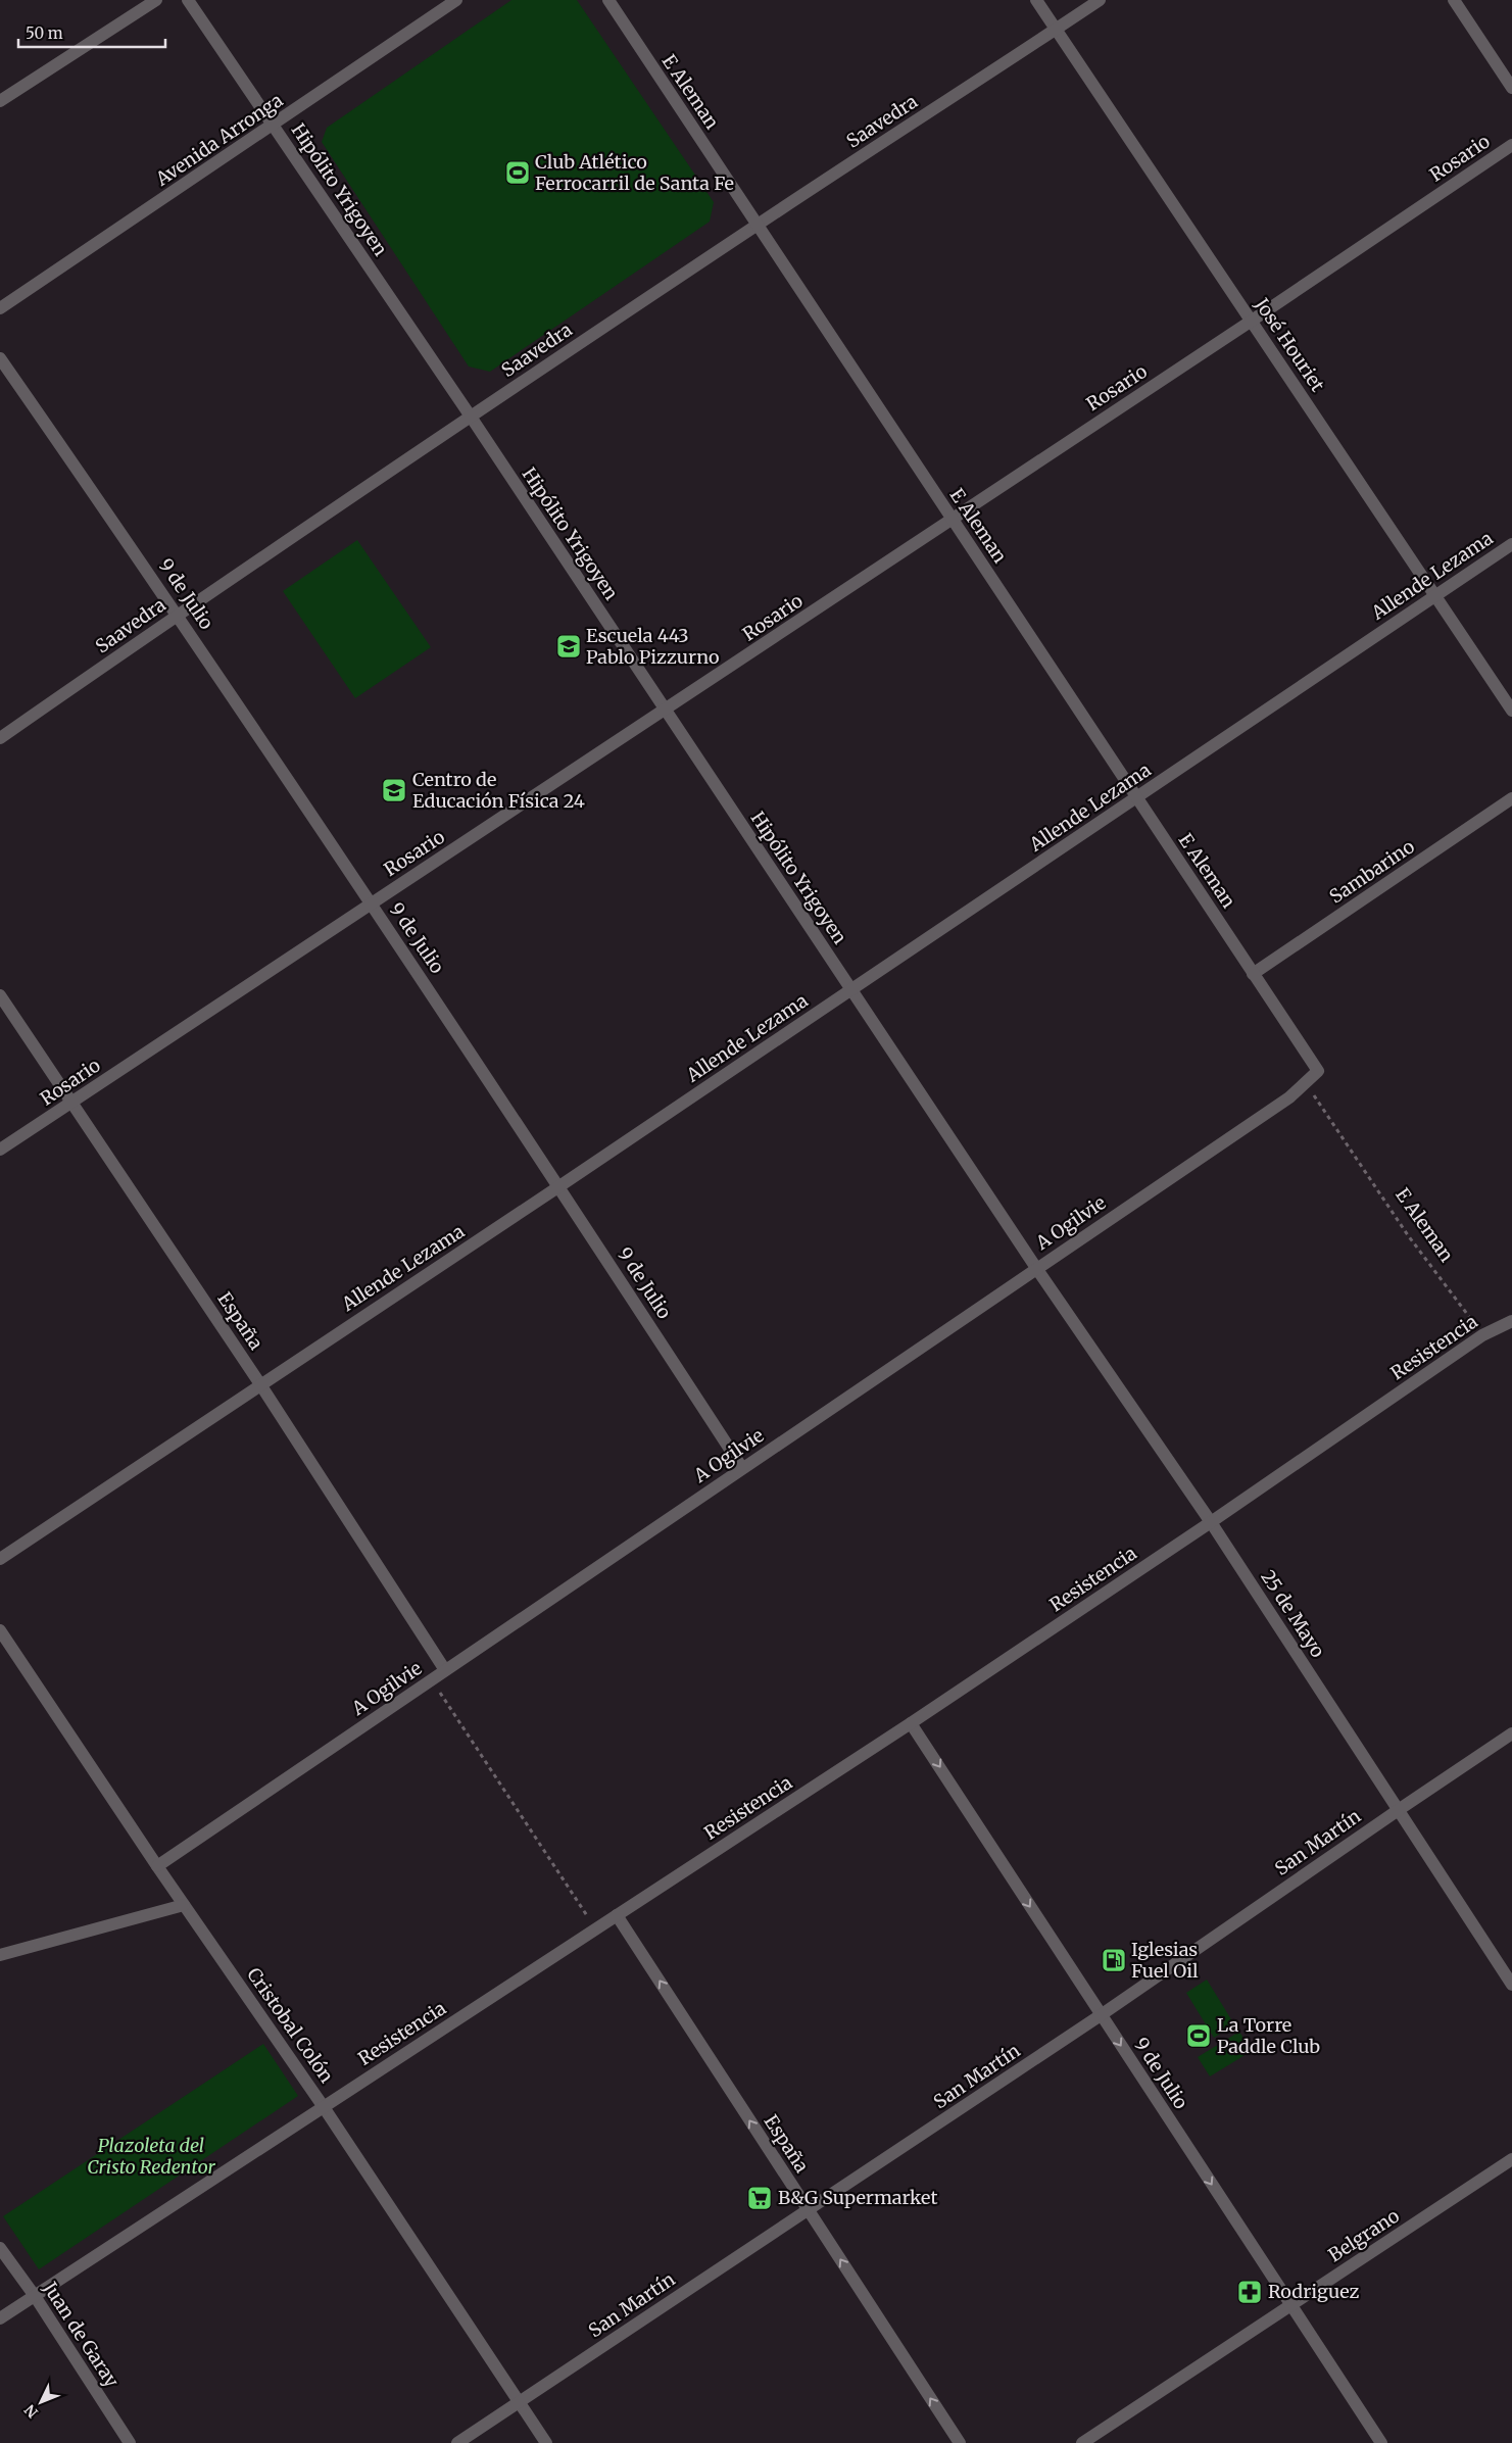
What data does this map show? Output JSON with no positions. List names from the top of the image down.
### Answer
{
  "streets": {
    "street": [
      "E Aleman",
      "Saavedra",
      "Avenida Arronga",
      "Rosario",
      "Hipólito Yrigoyen",
      "José Houriet",
      "Allende Lezama",
      "9 de Julio",
      "Sambarino",
      "A Ogilvie",
      "España",
      "Resistencia",
      "25 de Mayo",
      "San Martín",
      "Cristobal Colón",
      "Belgrano",
      "Juan de Garay"
    ]
  },
  "crossings": [
    ["E Aleman", "Saavedra"],
    ["E Aleman", "Rosario"],
    ["E Aleman", "Allende Lezama"],
    ["E Aleman", "Sambarino"],
    ["E Aleman", "A Ogilvie"],
    ["E Aleman", "Resistencia"],
    ["Saavedra", "Hipólito Yrigoyen"],
    ["Saavedra", "José Houriet"],
    ["Saavedra", "9 de Julio"],
    ["Avenida Arronga", "Hipólito Yrigoyen"],
    ["Rosario", "Hipólito Yrigoyen"],
    ["Rosario", "José Houriet"],
    ["Rosario", "9 de Julio"],
    ["Rosario", "España"],
    ["Hipólito Yrigoyen", "Allende Lezama"],
    ["Hipólito Yrigoyen", "A Ogilvie"],
    ["Hipólito Yrigoyen", "25 de Mayo"],
    ["José Houriet", "Allende Lezama"],
    ["Allende Lezama", "9 de Julio"],
    ["Allende Lezama", "España"],
    ["9 de Julio", "A Ogilvie"],
    ["9 de Julio", "Resistencia"],
    ["9 de Julio", "San Martín"],
    ["9 de Julio", "Belgrano"],
    ["A Ogilvie", "España"],
    ["A Ogilvie", "25 de Mayo"],
    ["A Ogilvie", "Cristobal Colón"],
    ["España", "Resistencia"],
    ["España", "San Martín"],
    ["Resistencia", "25 de Mayo"],
    ["Resistencia", "Cristobal Colón"],
    ["Resistencia", "Juan de Garay"],
    ["25 de Mayo", "San Martín"],
    ["San Martín", "Cristobal Colón"]
  ],
  "one_way": ["España"],
  "parks": ["Plazoleta del Cristo Redentor"],
  "places": {
    "sports": ["Club Atlético Ferrocarril de Santa Fe", "La Torre Paddle Club"],
    "school or university": ["Escuela 443 Pablo Pizzurno", "Centro de Educación Física 24"],
    "fuel station": ["Iglesias Fuel Oil"],
    "supermarket": ["B&G Supermarket"],
    "pharmacy": ["Rodriguez"]
  },
  "scale_bar": "50 m",
  "north": "bottom left"
}
